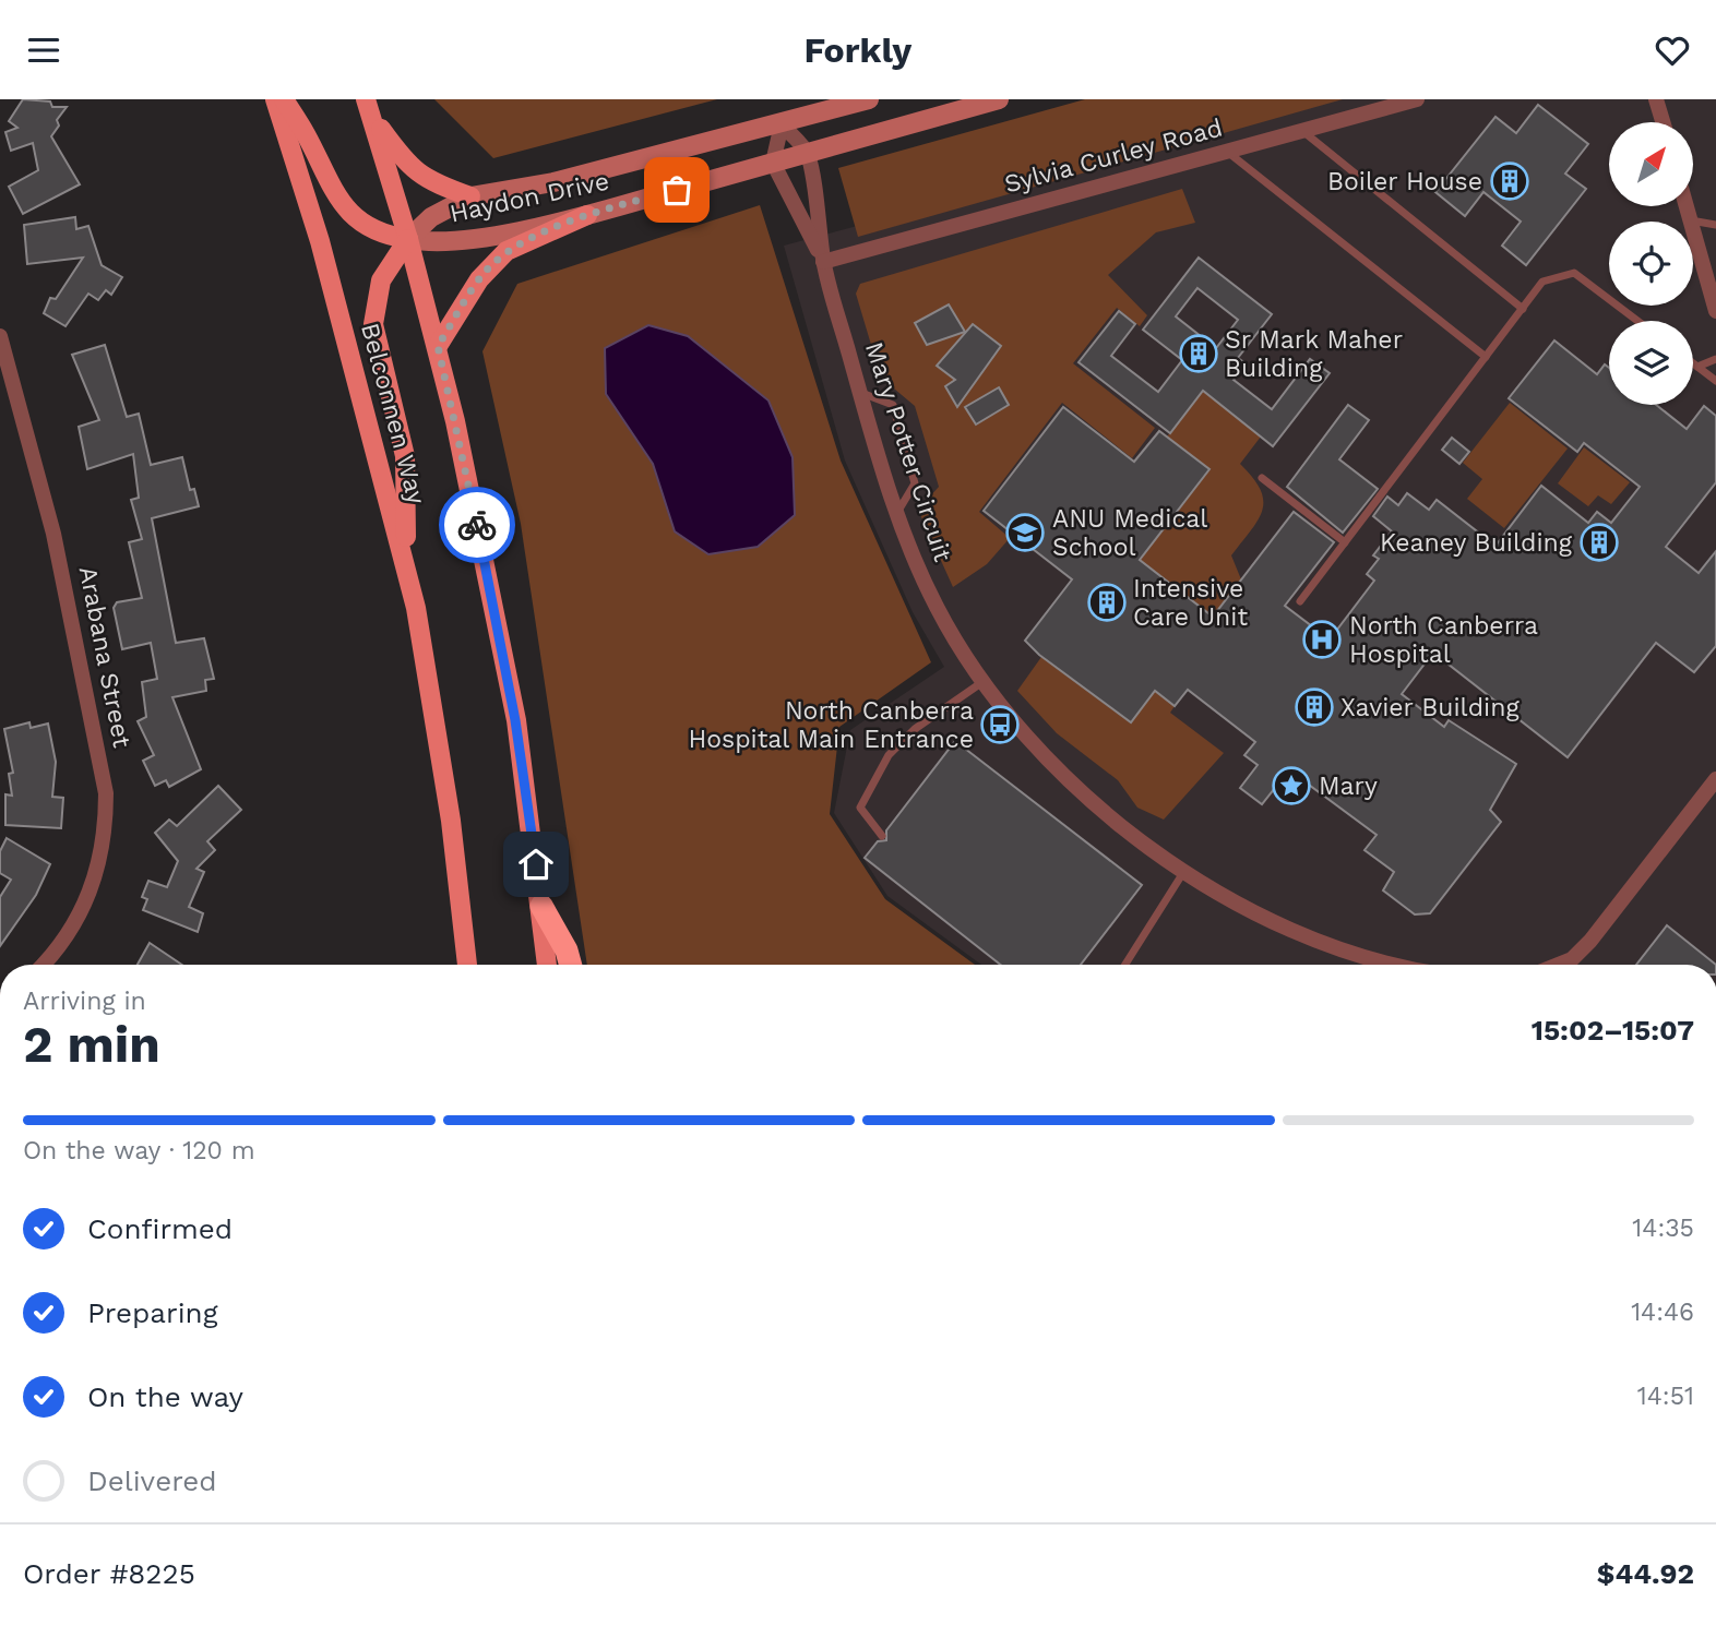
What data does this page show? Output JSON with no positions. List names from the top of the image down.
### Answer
{
  "streets": {
    "main road": ["Haydon Drive", "Belconnen Way"],
    "street": ["Sylvia Curley Road", "Mary Potter Circuit", "Arabana Street"]
  },
  "crossings": [
    ["Sylvia Curley Road", "Mary Potter Circuit"],
    ["Haydon Drive", "Mary Potter Circuit"]
  ],
  "places": {
    "building": [
      "Boiler House",
      "Sr Mark Maher Building",
      "Keaney Building",
      "Intensive Care Unit",
      "Xavier Building"
    ],
    "school or university": ["ANU Medical School"],
    "hospital": ["North Canberra Hospital"],
    "bus stop": ["North Canberra Hospital Main Entrance"],
    "place": ["Mary"]
  },
  "north": "top right",
  "page": {
    "header": "Forkly",
    "heading": ["2 min", "Arriving in", "15:02–15:07"],
    "panel": ["Order #8225", "$44.92"],
    "bar": "On the way · 120 m",
    "list": [
      ["Confirmed", "14:35"],
      ["Preparing", "14:46"],
      ["On the way", "14:51"],
      "Delivered"
    ]
  }
}
